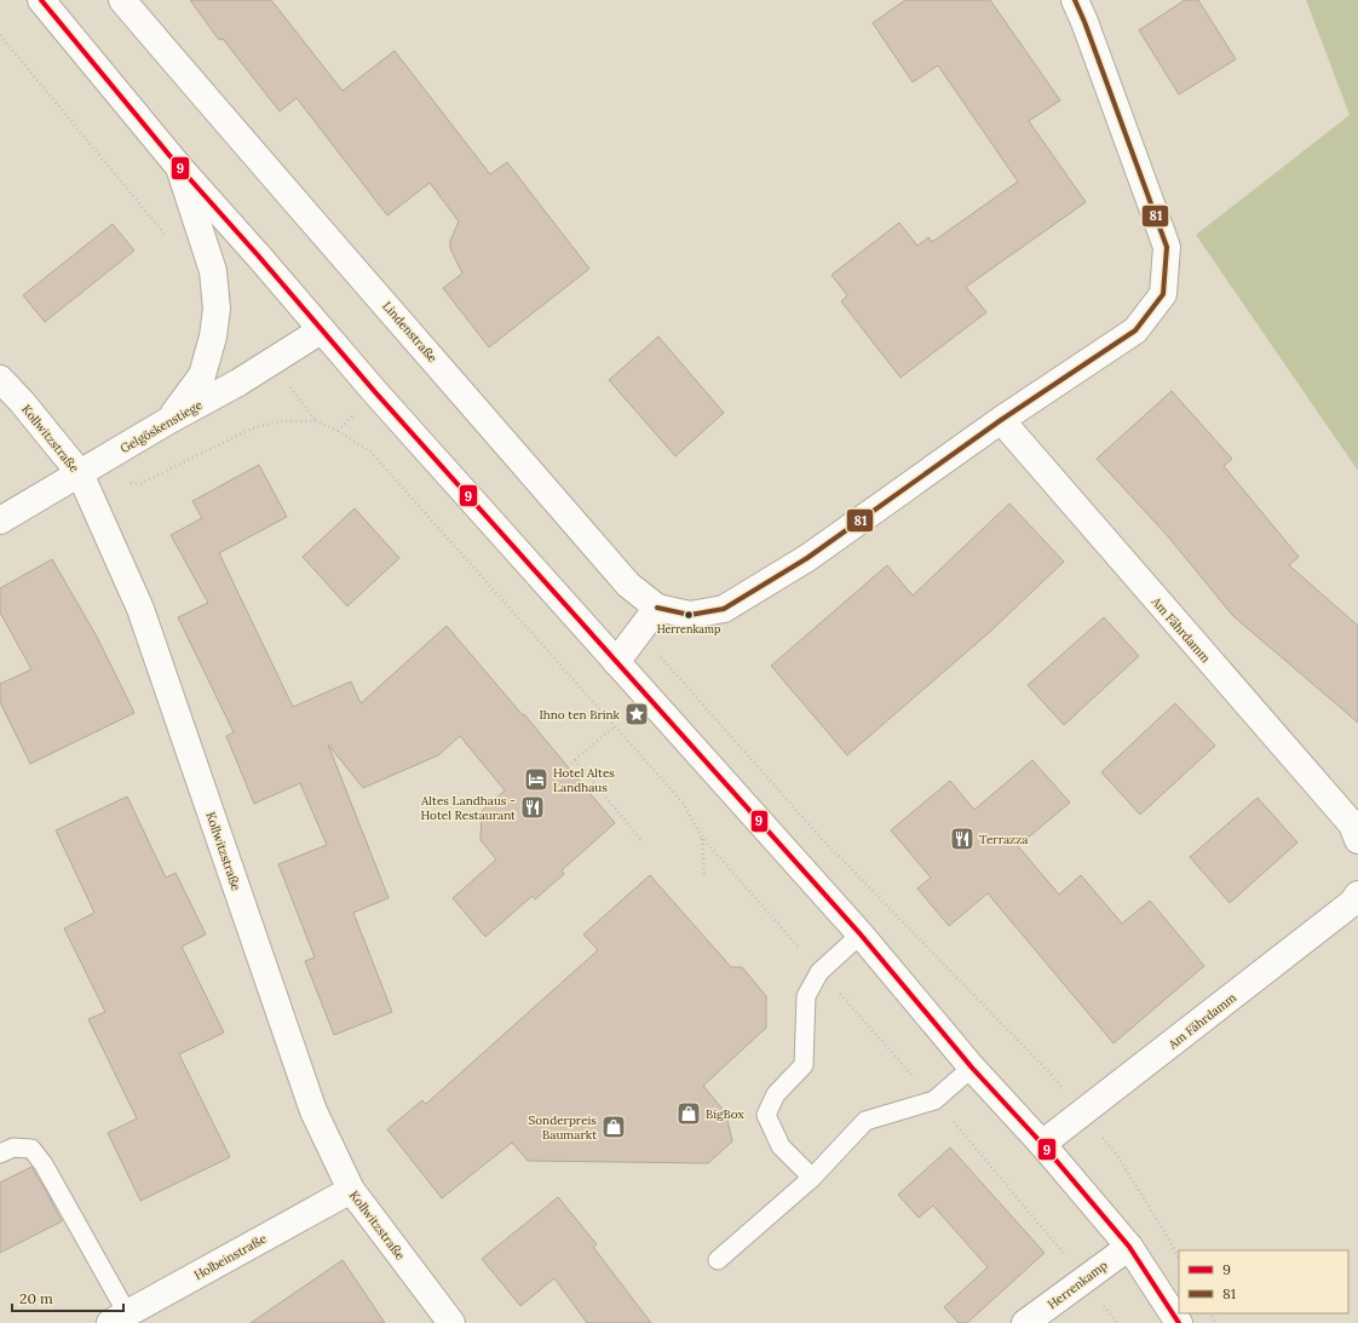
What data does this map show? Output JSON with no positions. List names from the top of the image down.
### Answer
{
  "streets": {
    "street": [
      "Lindenstraße",
      "Gelgöskenstiege",
      "Kollwitzstraße",
      "Am Fährdamm",
      "Holbeinstraße",
      "Herrenkamp"
    ]
  },
  "crossings": [
    ["Gelgöskenstiege", "Kollwitzstraße"],
    ["Kollwitzstraße", "Holbeinstraße"]
  ],
  "places": {
    "other": ["Herrenkamp"],
    "place": ["Ihno ten Brink"],
    "hotel": ["Hotel Altes Landhaus"],
    "restaurant": ["Altes Landhaus - Hotel Restaurant", "Terrazza"],
    "shop": ["BigBox", "Sonderpreis Baumarkt"]
  },
  "lines": ["transit line 9", "transit line 81"],
  "legend": ["9", "81"],
  "scale_bar": "20 m"
}
